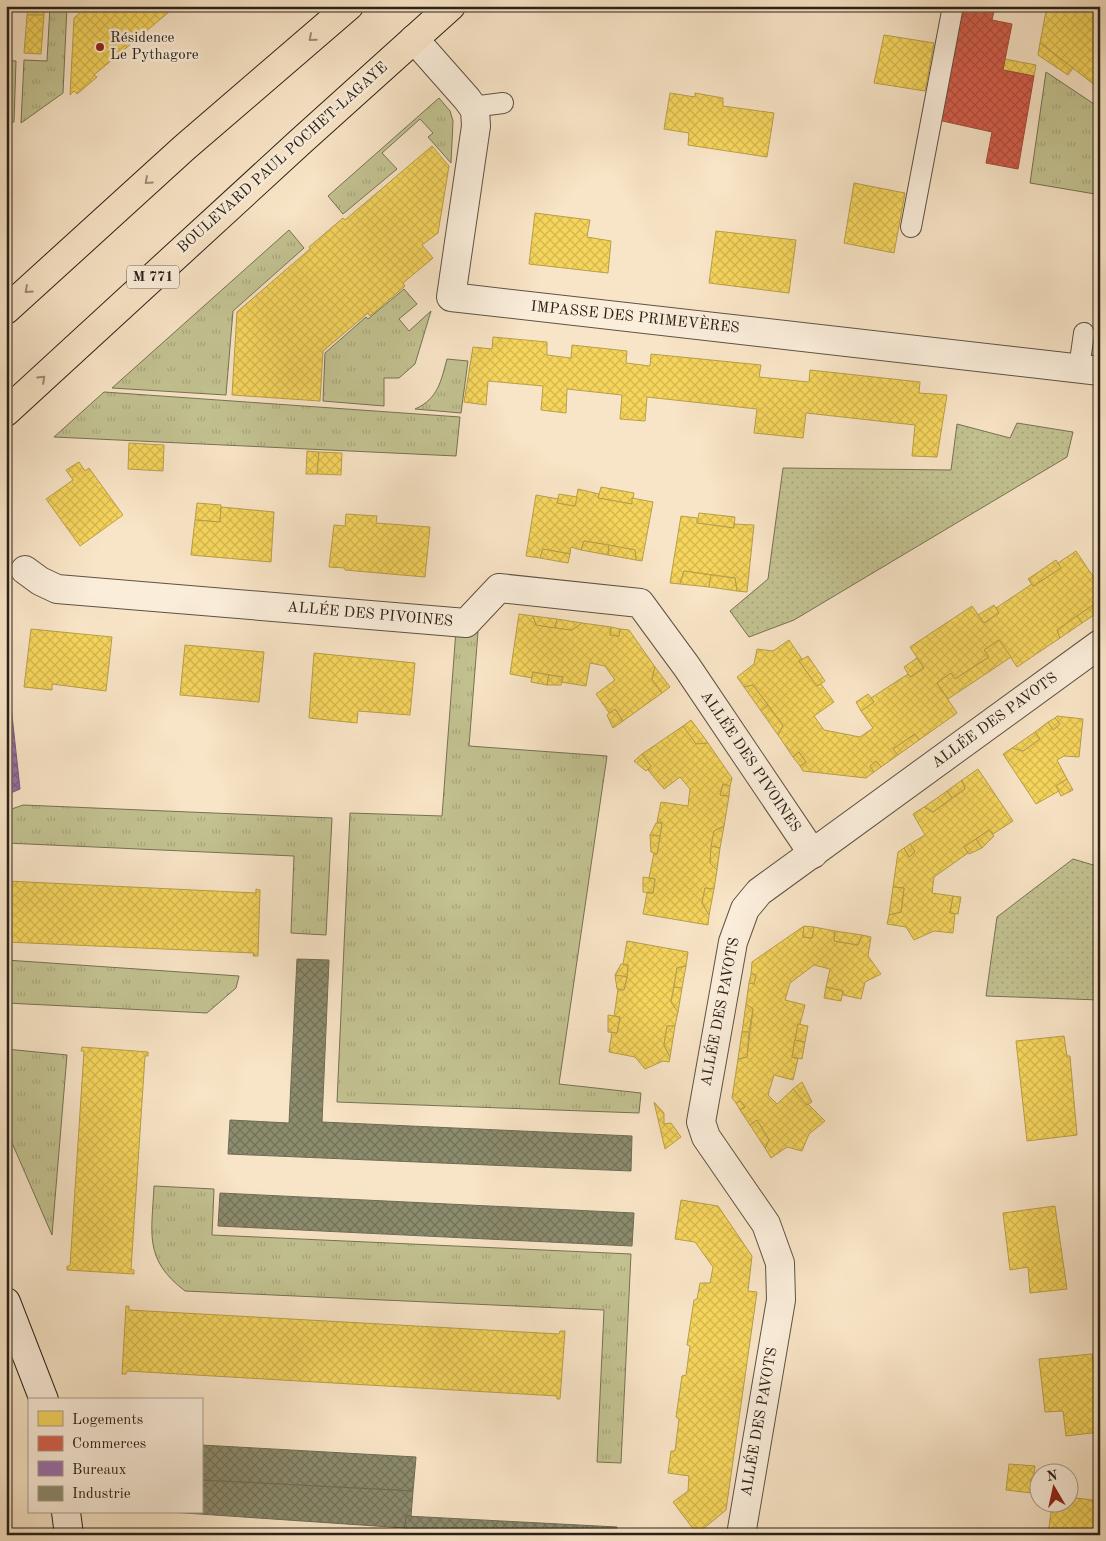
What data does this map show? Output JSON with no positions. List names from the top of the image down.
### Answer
{
  "streets": {
    "main road": ["BOULEVARD PAUL POCHET-LAGAYE", "M 771"],
    "street": ["IMPASSE DES PRIMEVÈRES", "ALLÉE DES PIVOINES", "ALLÉE DES PAVOTS"]
  },
  "crossings": [
    ["ALLÉE DES PIVOINES", "ALLÉE DES PAVOTS"]
  ],
  "places": ["Résidence Le Pythagore"],
  "legend": [
    "Logements",
    "Commerces",
    "Bureaux",
    "Industrie"
  ],
  "north": "top"
}
